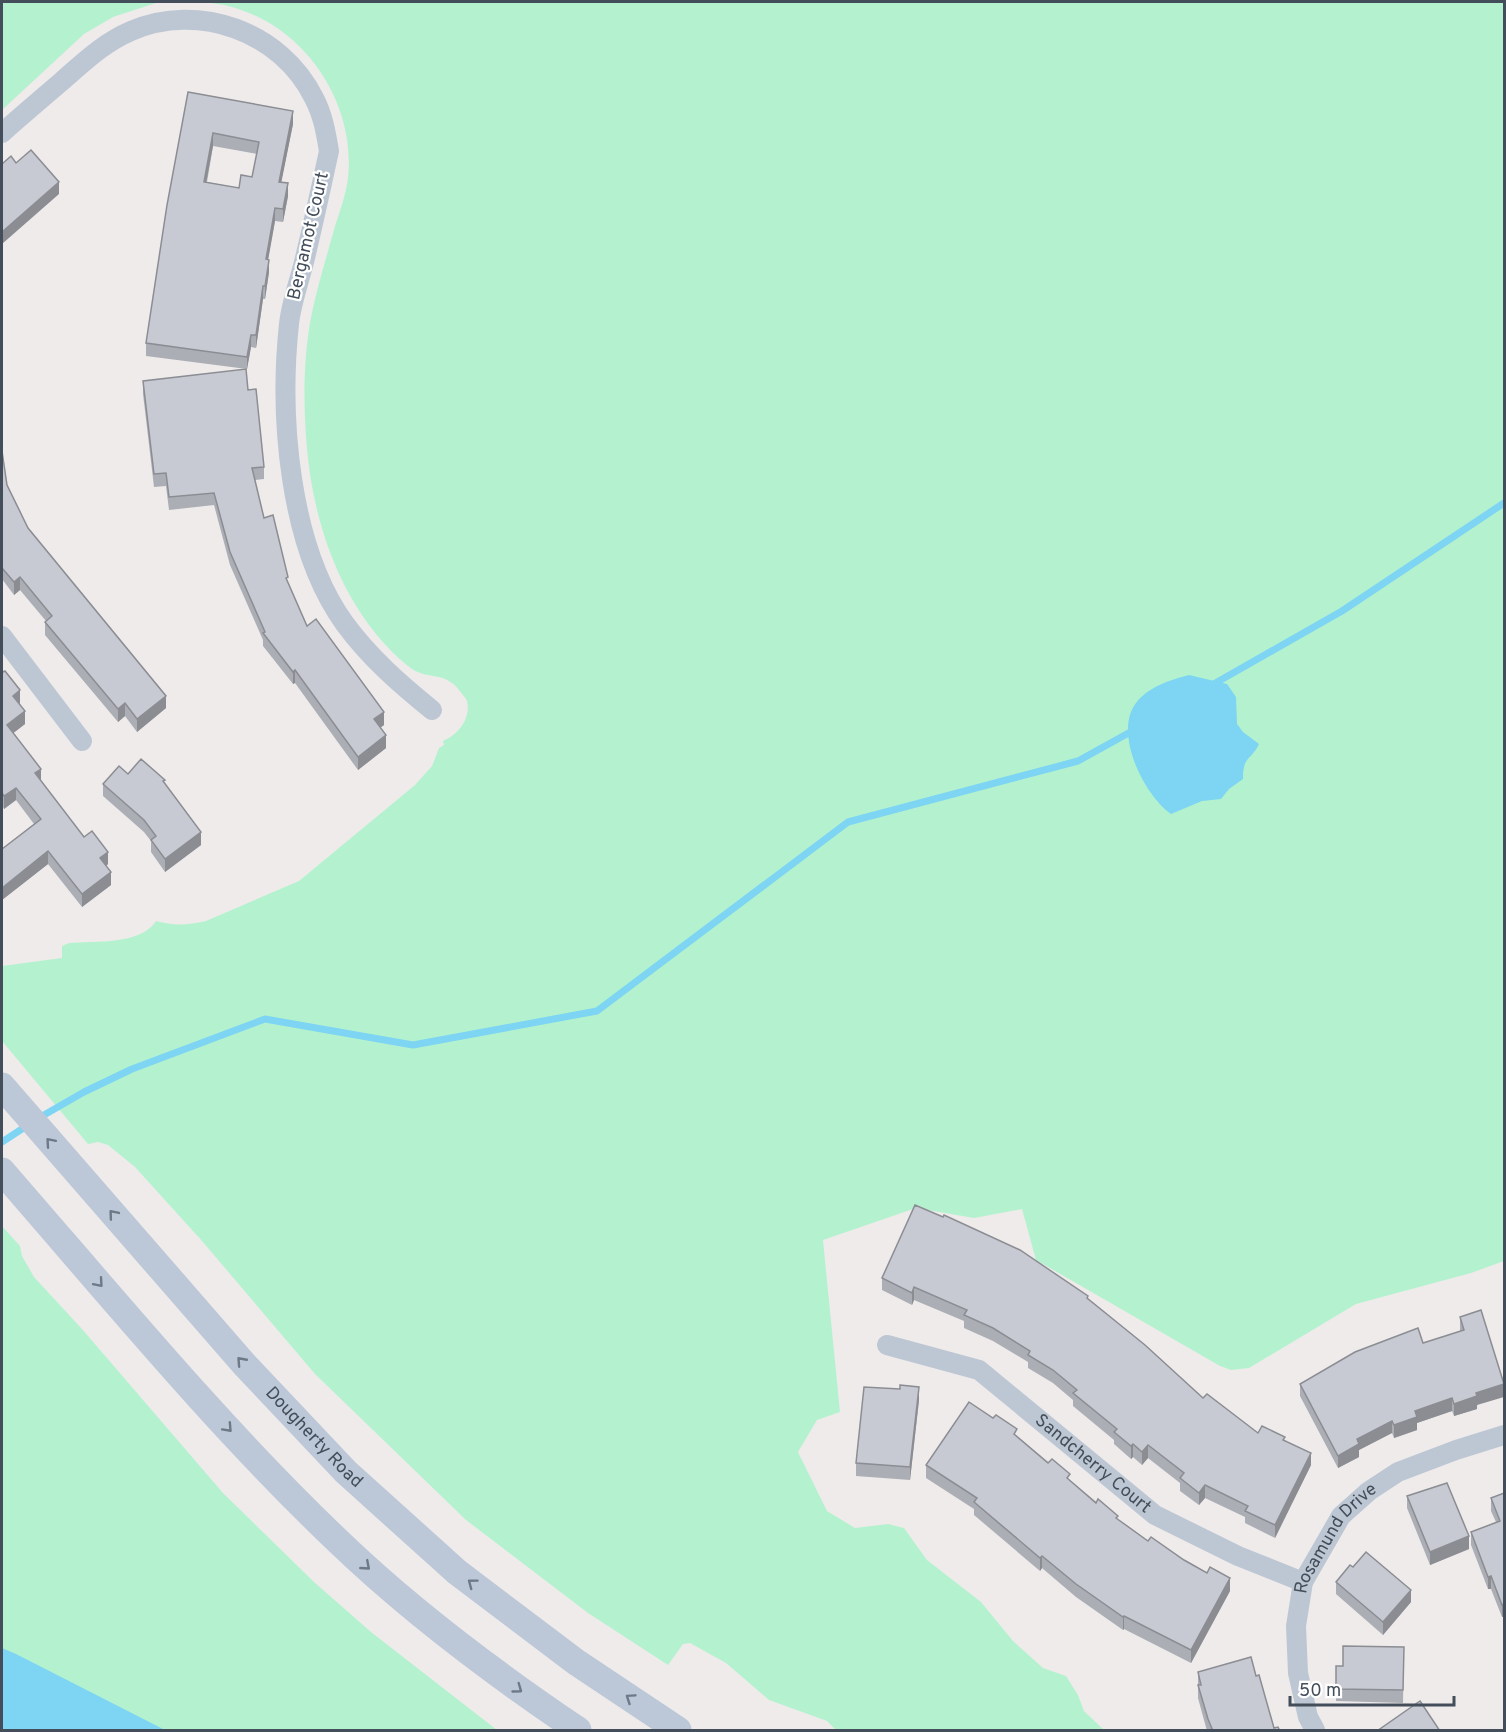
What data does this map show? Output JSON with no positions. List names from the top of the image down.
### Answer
{
  "streets": {
    "main road": ["Dougherty Road"],
    "street": ["Bergamot Court", "Sandcherry Court", "Rosamund Drive"]
  },
  "crossings": [
    ["Sandcherry Court", "Rosamund Drive"]
  ],
  "scale_bar": "50 m"
}
